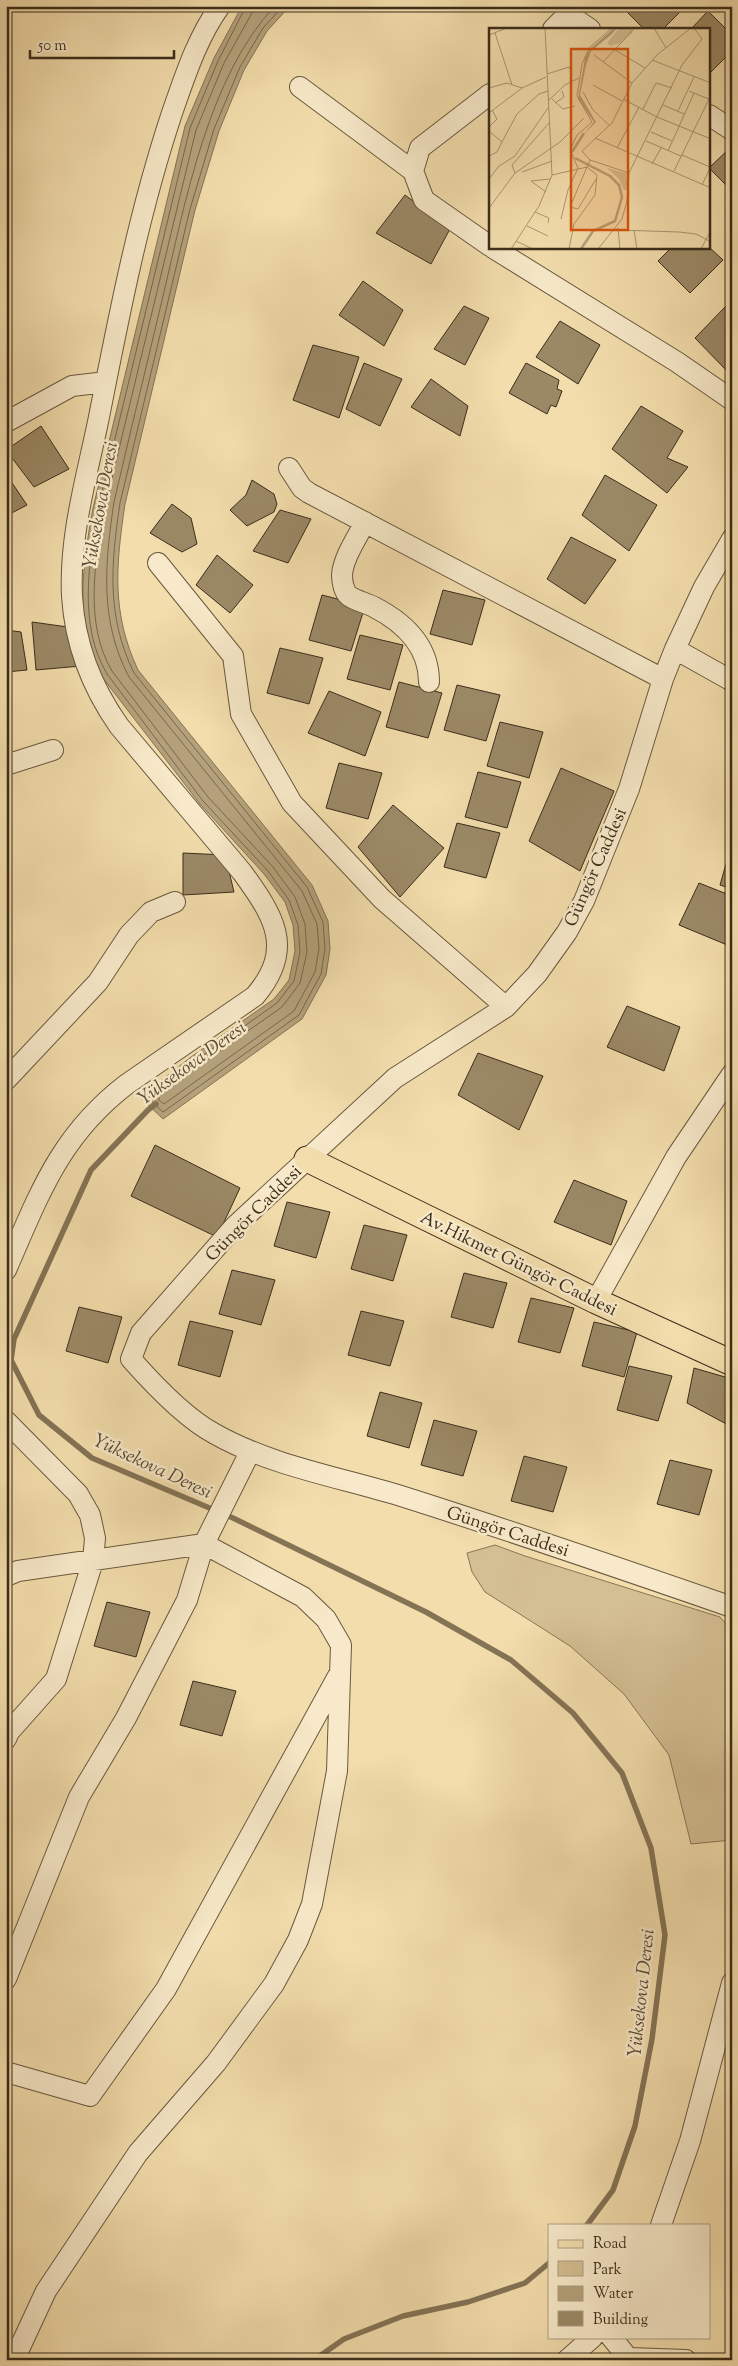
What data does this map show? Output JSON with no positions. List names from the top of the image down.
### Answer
{
  "streets": {
    "main road": ["Av.Hikmet Güngör Caddesi"],
    "street": ["Güngör Caddesi"]
  },
  "crossings": [
    ["Güngör Caddesi", "Av.Hikmet Güngör Caddesi"]
  ],
  "water": ["Yüksekova Deresi"],
  "legend": [
    "Road",
    "Park",
    "Water",
    "Building"
  ],
  "scale_bar": "50 m"
}
